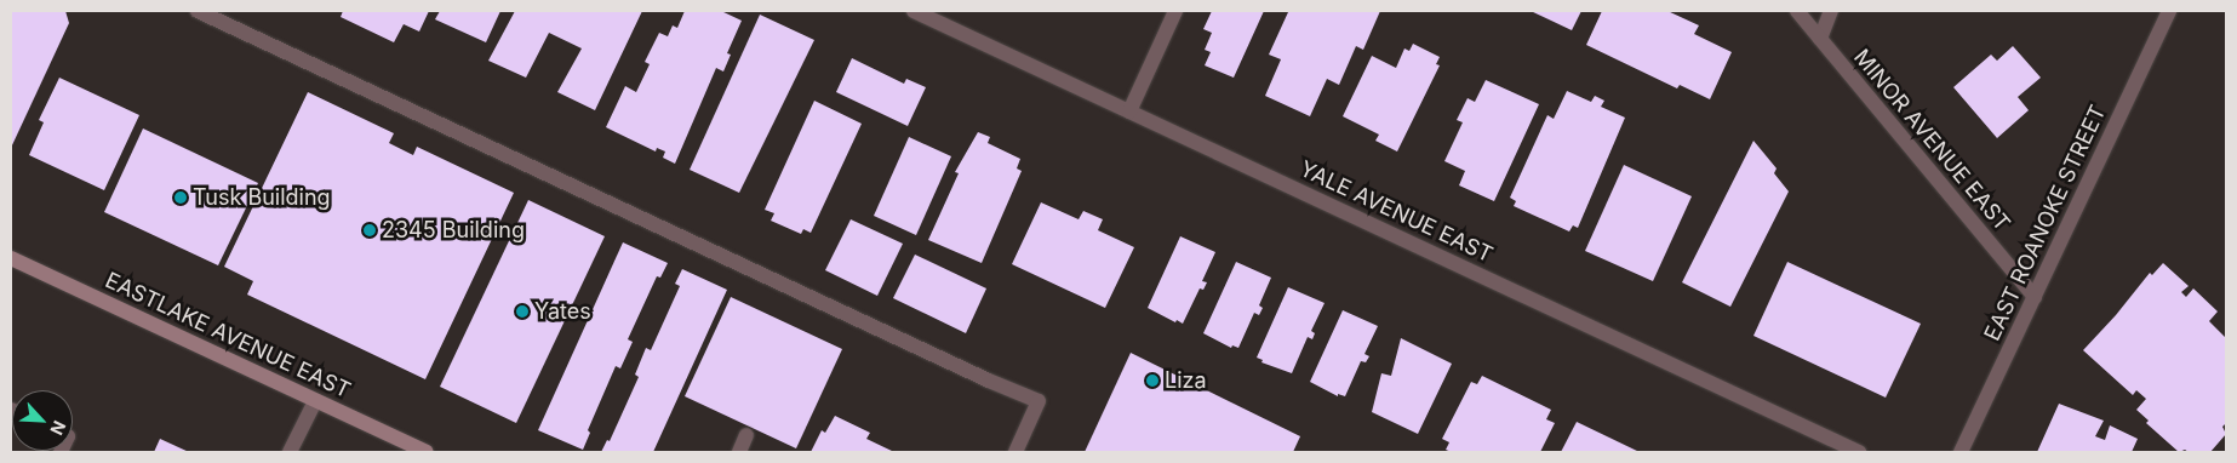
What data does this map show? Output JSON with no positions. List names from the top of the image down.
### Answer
{
  "streets": {
    "main road": ["EASTLAKE AVENUE EAST"],
    "street": ["MINOR AVENUE EAST", "YALE AVENUE EAST", "EAST ROANOKE STREET"]
  },
  "crossings": [
    ["MINOR AVENUE EAST", "EAST ROANOKE STREET"]
  ],
  "places": [
    "Tusk Building",
    "2345 Building",
    "Yates",
    "Liza"
  ],
  "north": "bottom right"
}
